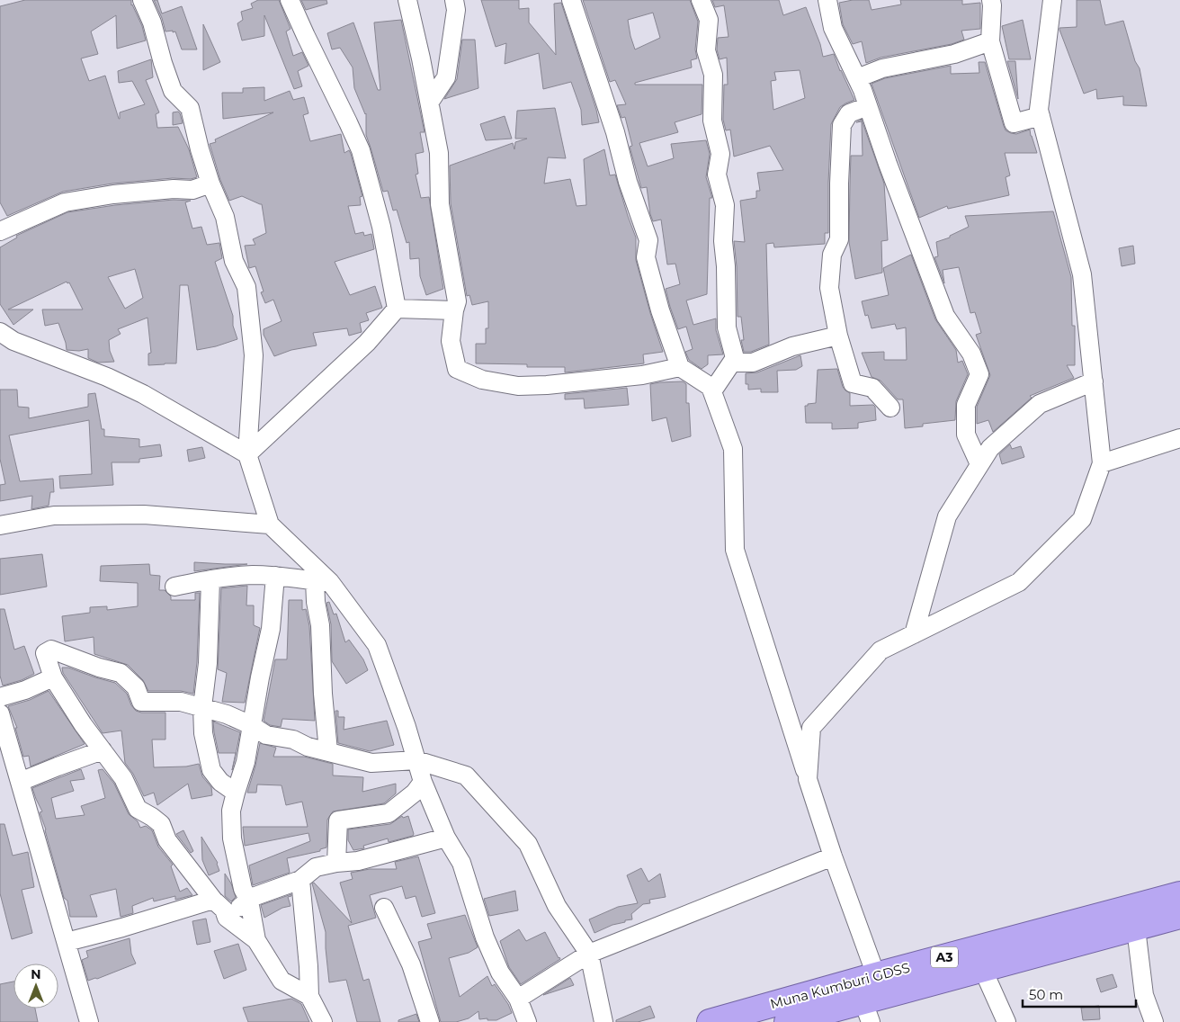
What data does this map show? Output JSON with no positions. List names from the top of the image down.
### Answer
{
  "streets": {
    "highway": ["A3", "Muna Kumburi GDSS"]
  },
  "scale_bar": "50 m",
  "north": "top"
}
